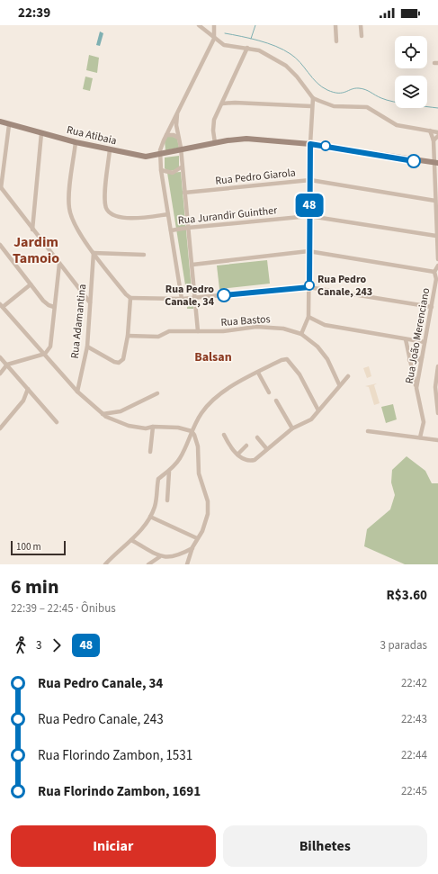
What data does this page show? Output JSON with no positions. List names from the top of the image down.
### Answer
{
  "streets": {
    "main road": ["Rua Atibaia"],
    "street": [
      "Rua Pedro Giarola",
      "Rua Jurandir Guinther",
      "Rua Bastos",
      "Rua Adamantina",
      "Rua João Merenciano"
    ]
  },
  "districts": ["Jardim Tamoio", "Balsan"],
  "places": ["Rua Pedro Canale, 243", "Rua Pedro Canale, 34"],
  "lines": ["bus line 48"],
  "scale_bar": "100 m",
  "page": {
    "status": "22:39",
    "on_map": "48",
    "scale": "100 m",
    "heading": ["6 min", "22:39 – 22:45 · Ônibus", "R$3.60"],
    "legs": ["3", "48", "3 paradas"],
    "list": [
      {
        "name": "Rua Pedro Canale, 34",
        "value": "22:42"
      },
      {
        "name": "Rua Pedro Canale, 243",
        "value": "22:43"
      },
      {
        "name": "Rua Florindo Zambon, 1531",
        "value": "22:44"
      },
      {
        "name": "Rua Florindo Zambon, 1691",
        "value": "22:45"
      }
    ],
    "buttons": ["Iniciar", "Bilhetes"]
  }
}
